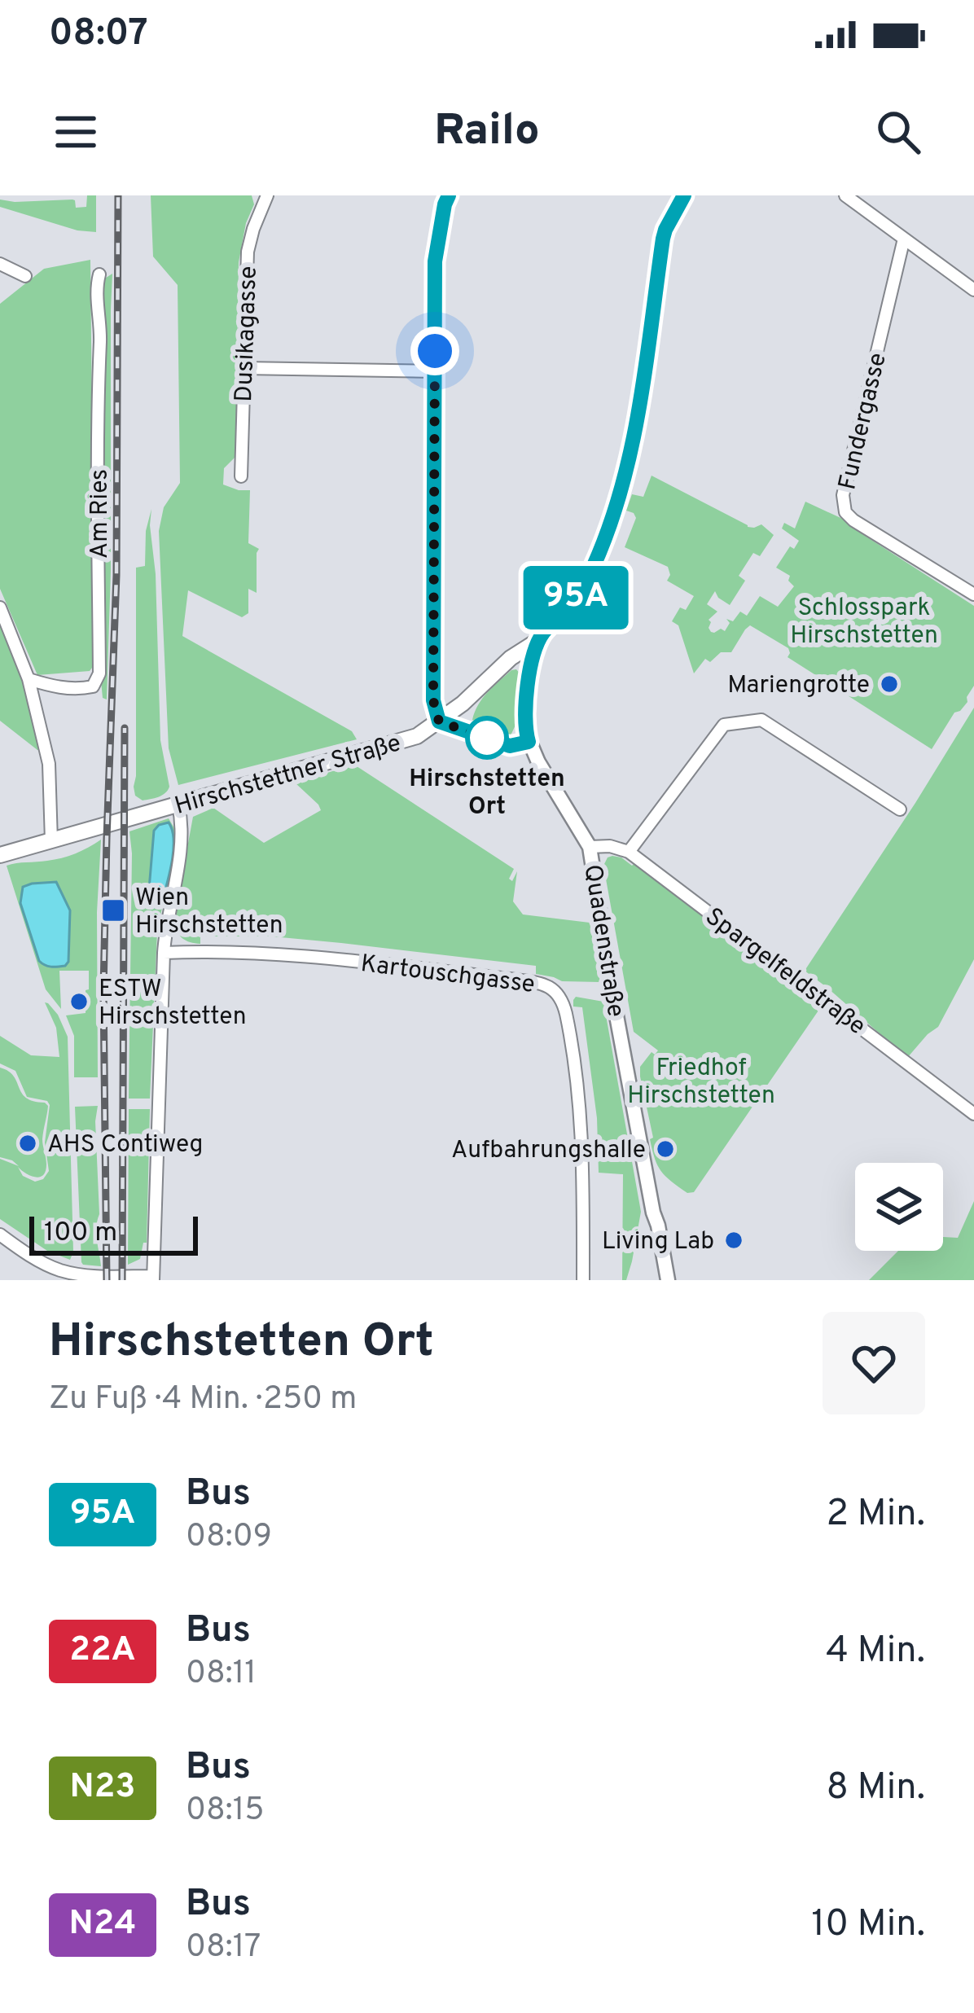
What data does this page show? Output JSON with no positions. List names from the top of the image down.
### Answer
{
  "streets": {
    "main road": ["Hirschstettner Straße"],
    "street": [
      "Dusikagasse",
      "Fundergasse",
      "Am Ries",
      "Quadenstraße",
      "Spargelfeldstraße",
      "Kartouschgasse"
    ]
  },
  "crossings": [
    ["Hirschstettner Straße", "Quadenstraße"]
  ],
  "parks": ["Schlosspark Hirschstetten", "Friedhof Hirschstetten"],
  "places": {
    "other": [
      "Mariengrotte",
      "Hirschstetten Ort",
      "ESTW Hirschstetten",
      "AHS Contiweg",
      "Aufbahrungshalle",
      "Living Lab"
    ],
    "transit": ["Wien Hirschstetten"]
  },
  "lines": ["bus line 95A"],
  "scale_bar": "100 m",
  "page": {
    "status": "08:07",
    "header": "Railo",
    "on_map": "95A",
    "scale": "100 m",
    "heading": ["Hirschstetten Ort", "Zu Fuß · 4 Min. · 250 m"],
    "list": [
      {
        "mark": "95A",
        "name": "Bus",
        "note": "08:09",
        "value": "2 Min."
      },
      {
        "mark": "22A",
        "name": "Bus",
        "note": "08:11",
        "value": "4 Min."
      },
      {
        "mark": "N23",
        "name": "Bus",
        "note": "08:15",
        "value": "8 Min."
      },
      {
        "mark": "N24",
        "name": "Bus",
        "note": "08:17",
        "value": "10 Min."
      }
    ]
  }
}
